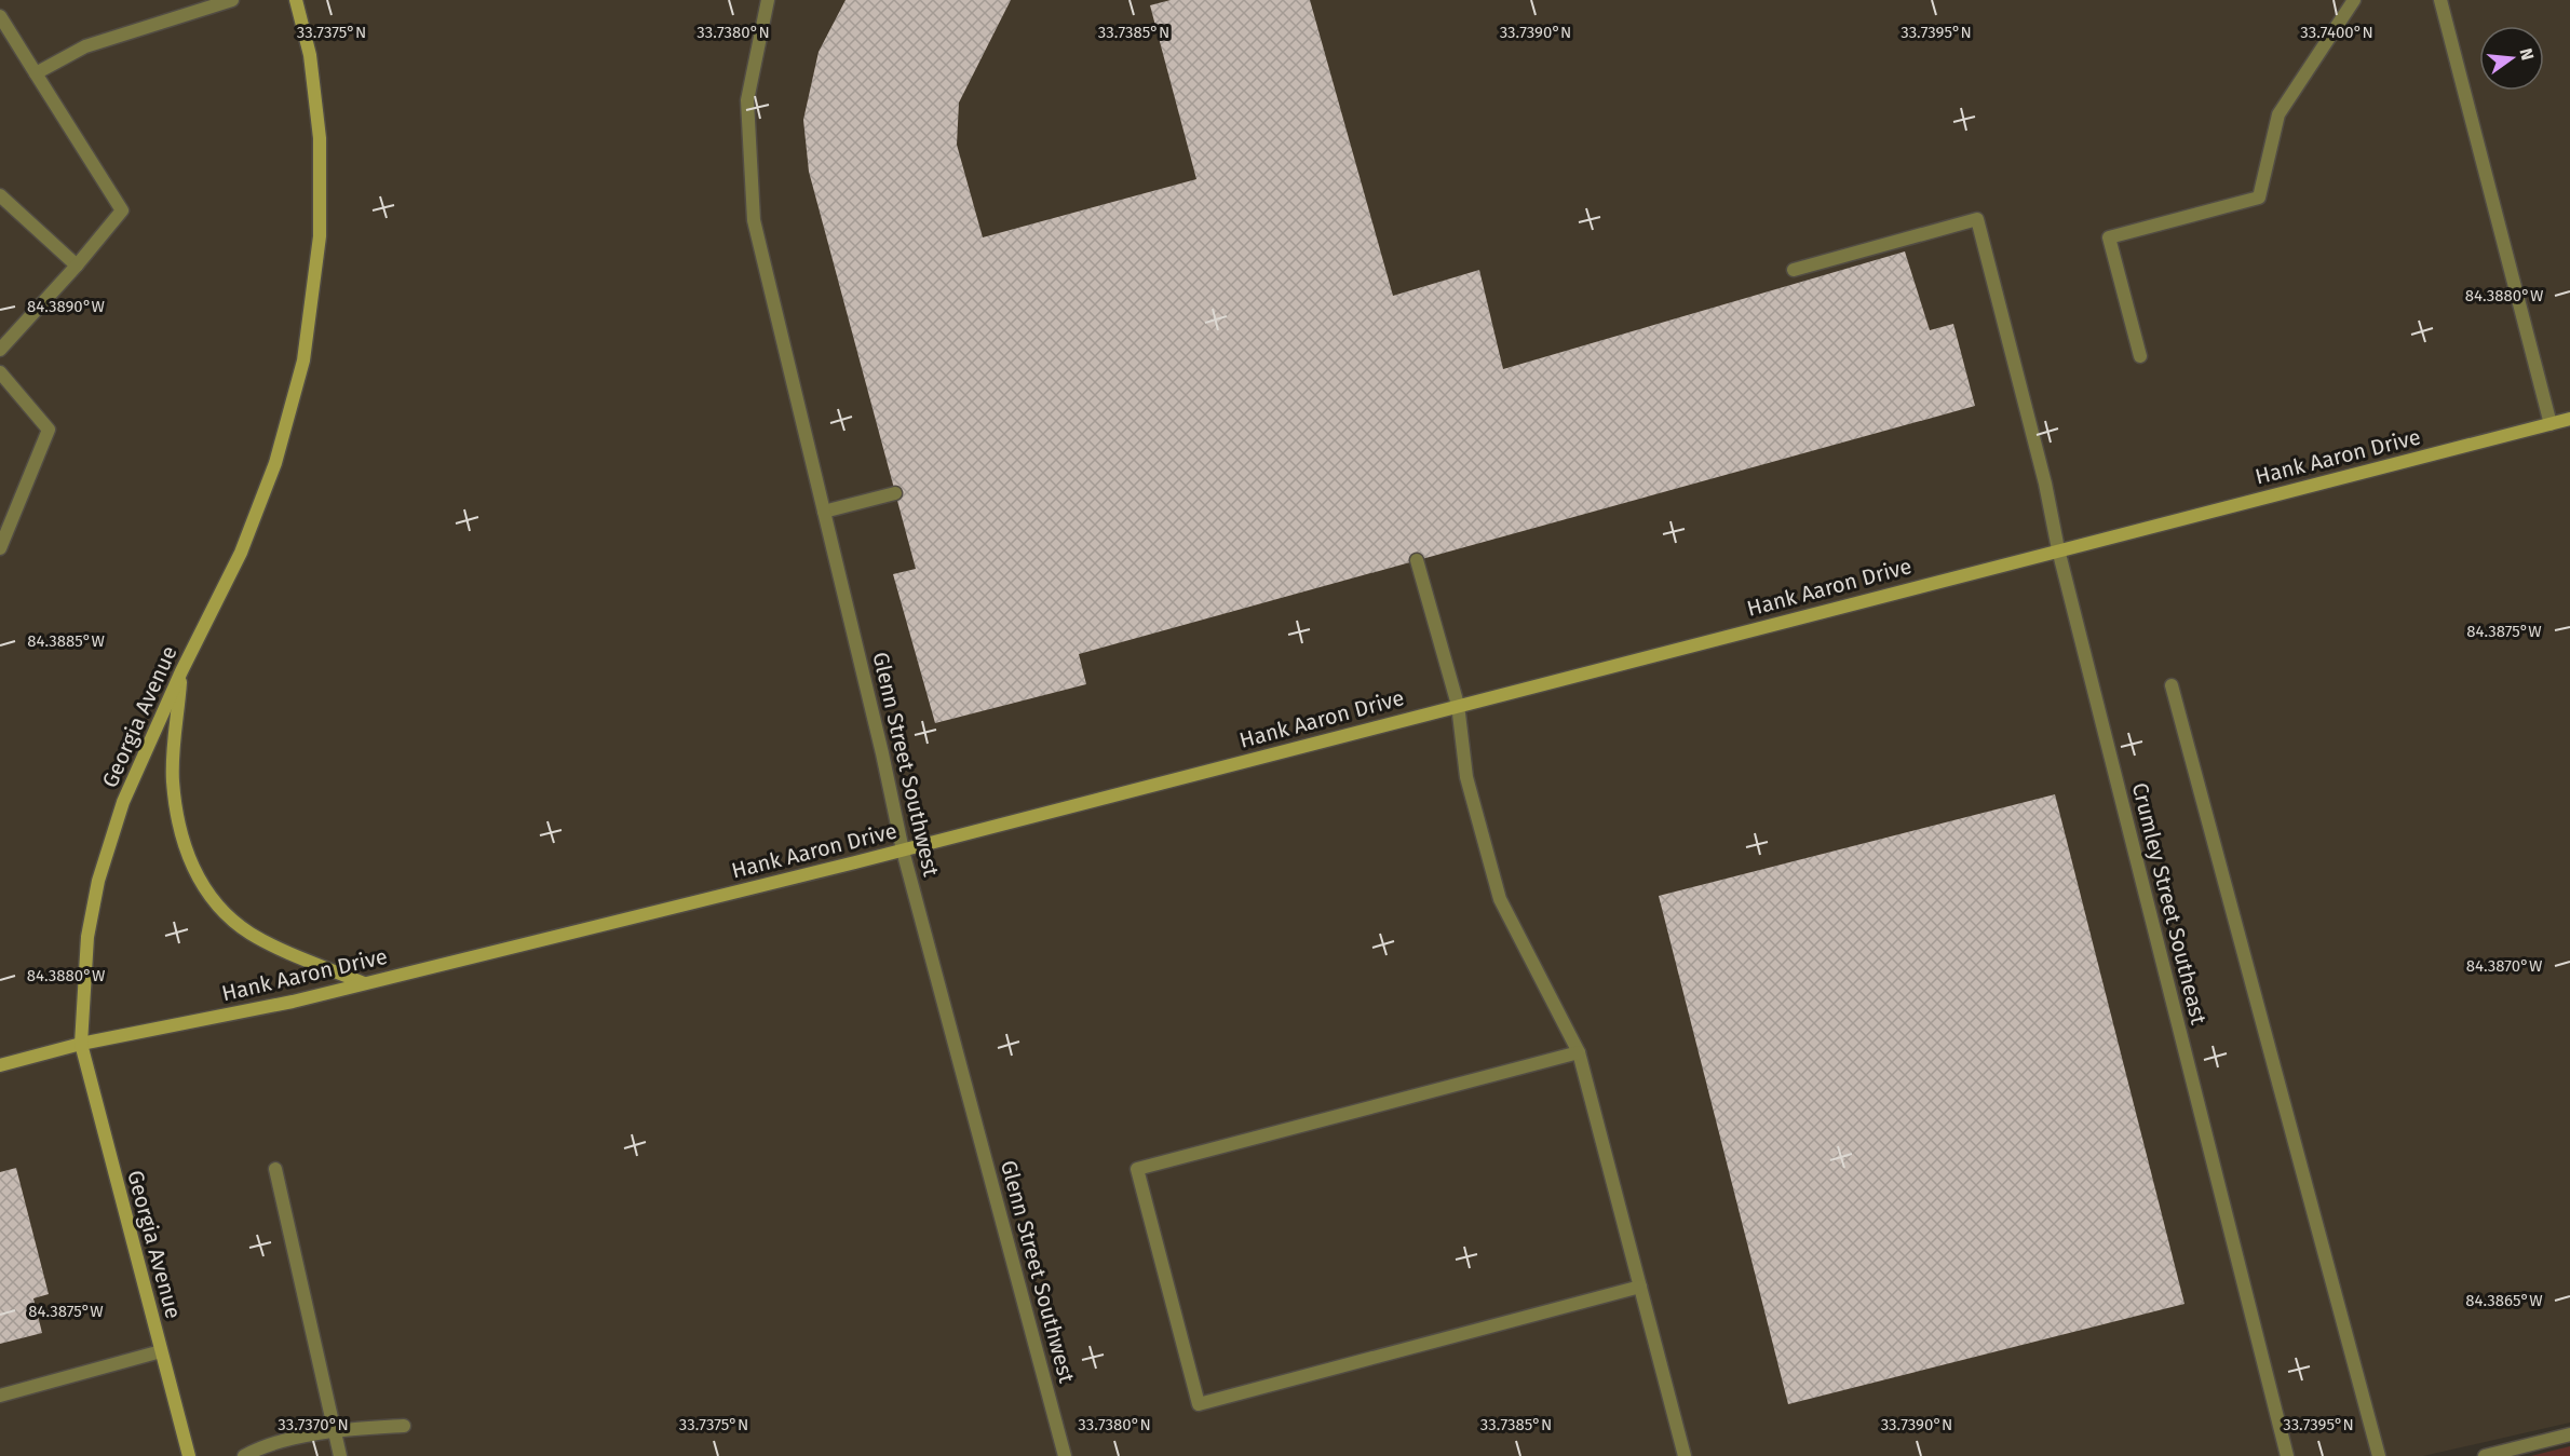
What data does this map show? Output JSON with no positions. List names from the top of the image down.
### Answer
{
  "streets": {
    "main road": ["Hank Aaron Drive", "Georgia Avenue"],
    "street": ["Glenn Street Southwest", "Crumley Street Southeast"]
  },
  "crossings": [
    ["Hank Aaron Drive", "Georgia Avenue"],
    ["Hank Aaron Drive", "Glenn Street Southwest"],
    ["Hank Aaron Drive", "Crumley Street Southeast"]
  ],
  "north": "right",
  "coordinates": [
    "33.7375°N",
    "33.7380°N",
    "33.7385°N",
    "33.7390°N",
    "33.7395°N",
    "33.7400°N",
    "84.3880°W",
    "84.3890°W",
    "84.3875°W",
    "84.3885°W",
    "84.3870°W",
    "84.3865°W",
    "33.7370°N"
  ]
}
